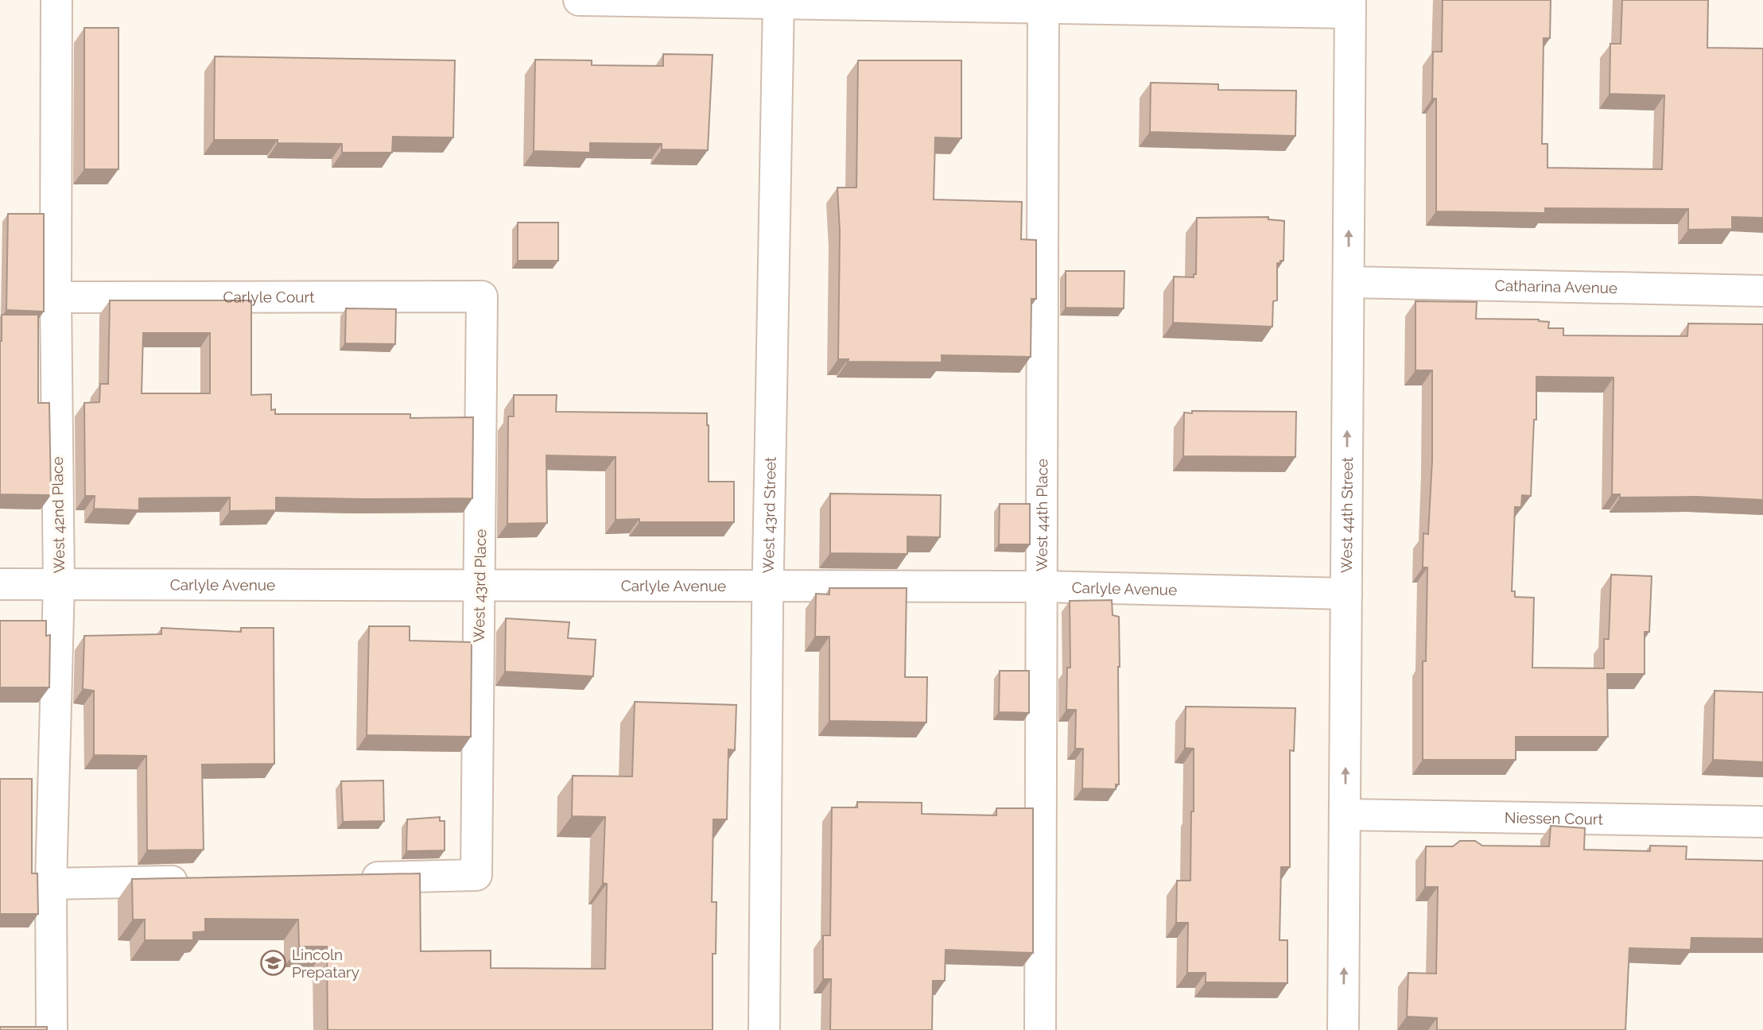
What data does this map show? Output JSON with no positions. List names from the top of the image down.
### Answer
{
  "streets": {
    "street": [
      "Catharina Avenue",
      "Carlyle Court",
      "West 42nd Place",
      "West 43rd Street",
      "West 44th Place",
      "West 44th Street",
      "Carlyle Avenue",
      "West 43rd Place",
      "Niessen Court"
    ]
  },
  "crossings": [
    ["Catharina Avenue", "West 44th Street"],
    ["Carlyle Court", "West 42nd Place"],
    ["Carlyle Court", "West 43rd Place"],
    ["West 42nd Place", "Carlyle Avenue"],
    ["West 43rd Street", "Carlyle Avenue"],
    ["West 44th Place", "Carlyle Avenue"],
    ["West 44th Street", "Carlyle Avenue"],
    ["West 44th Street", "Niessen Court"],
    ["Carlyle Avenue", "West 43rd Place"]
  ],
  "one_way": ["West 44th Street"],
  "places": {
    "school or university": ["Lincoln Prepatary"]
  }
}
